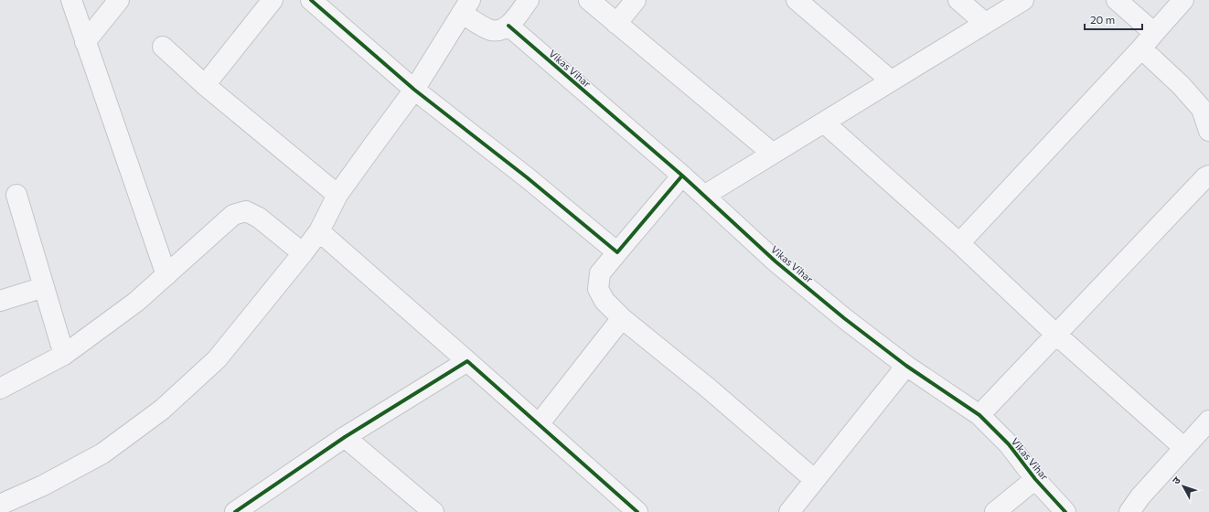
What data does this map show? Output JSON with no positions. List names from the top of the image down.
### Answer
{
  "streets": {
    "street": ["Vikas Vihar"]
  },
  "scale_bar": "20 m",
  "north": "top left"
}
